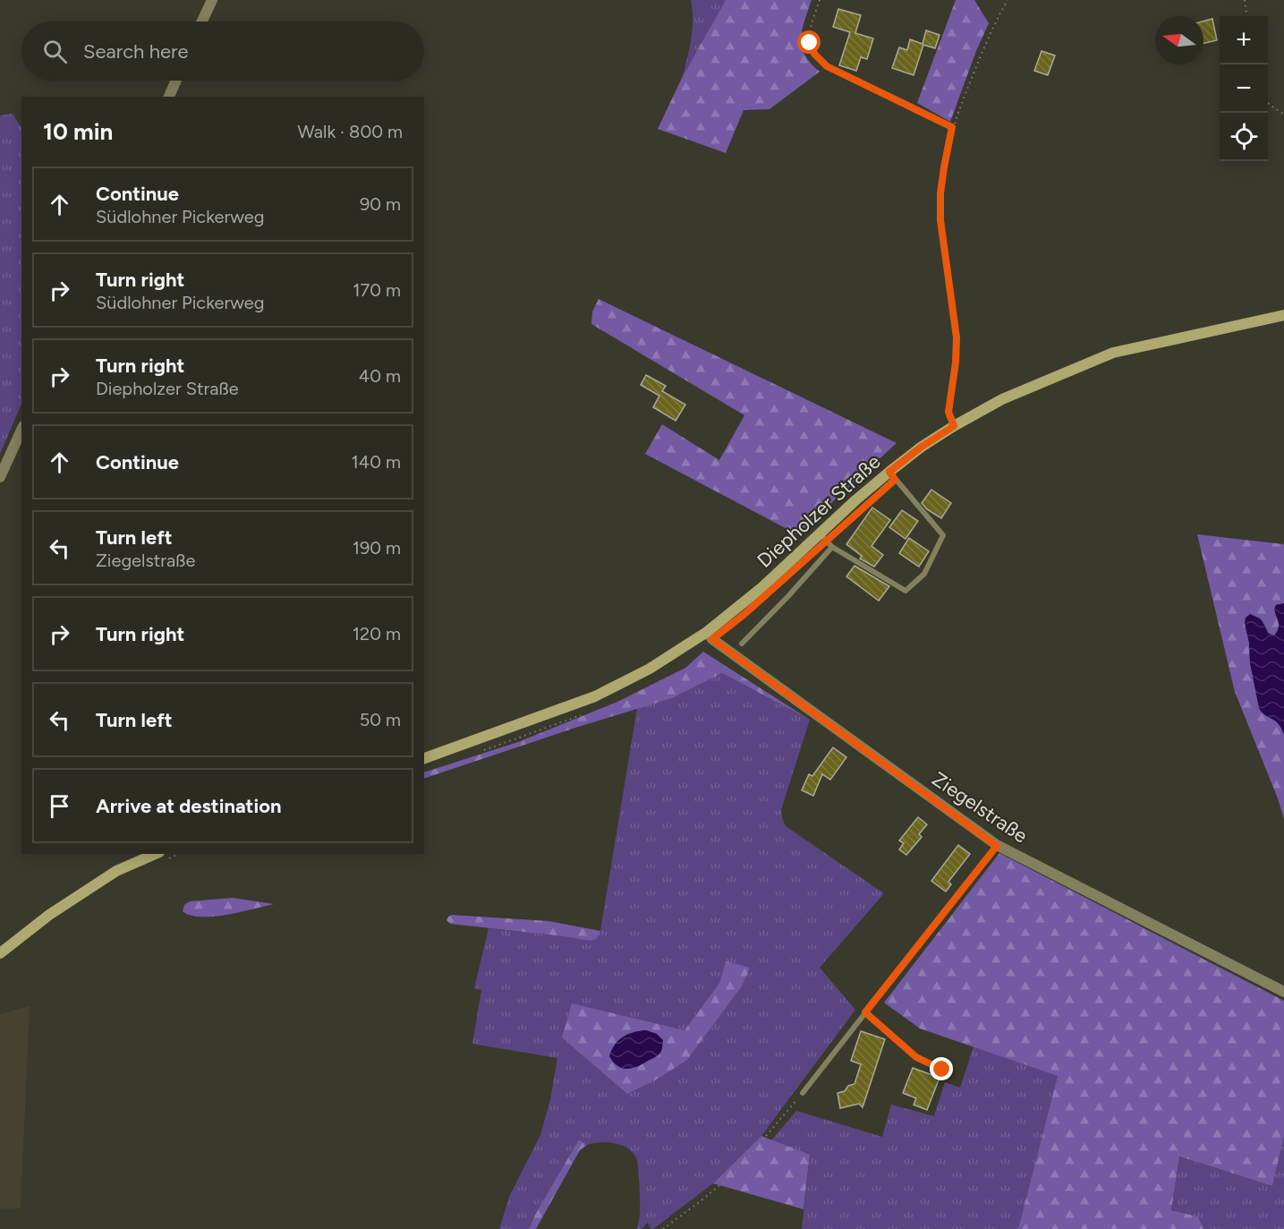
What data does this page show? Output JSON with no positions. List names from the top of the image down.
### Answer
{
  "streets": {
    "main road": ["Diepholzer Straße"],
    "street": ["Ziegelstraße"]
  },
  "crossings": [
    ["Diepholzer Straße", "Ziegelstraße"]
  ],
  "north": "left",
  "page": {
    "map_buttons": ["+", "−"],
    "search": "Search here",
    "heading": ["10 min", "Walk · 800 m"],
    "list": [
      ["Continue", "Südlohner Pickerweg", "90 m"],
      ["Turn right", "Südlohner Pickerweg", "170 m"],
      ["Turn right", "Diepholzer Straße", "40 m"],
      ["Continue", "140 m"],
      ["Turn left", "Ziegelstraße", "190 m"],
      ["Turn right", "120 m"],
      ["Turn left", "50 m"],
      "Arrive at destination"
    ]
  }
}
